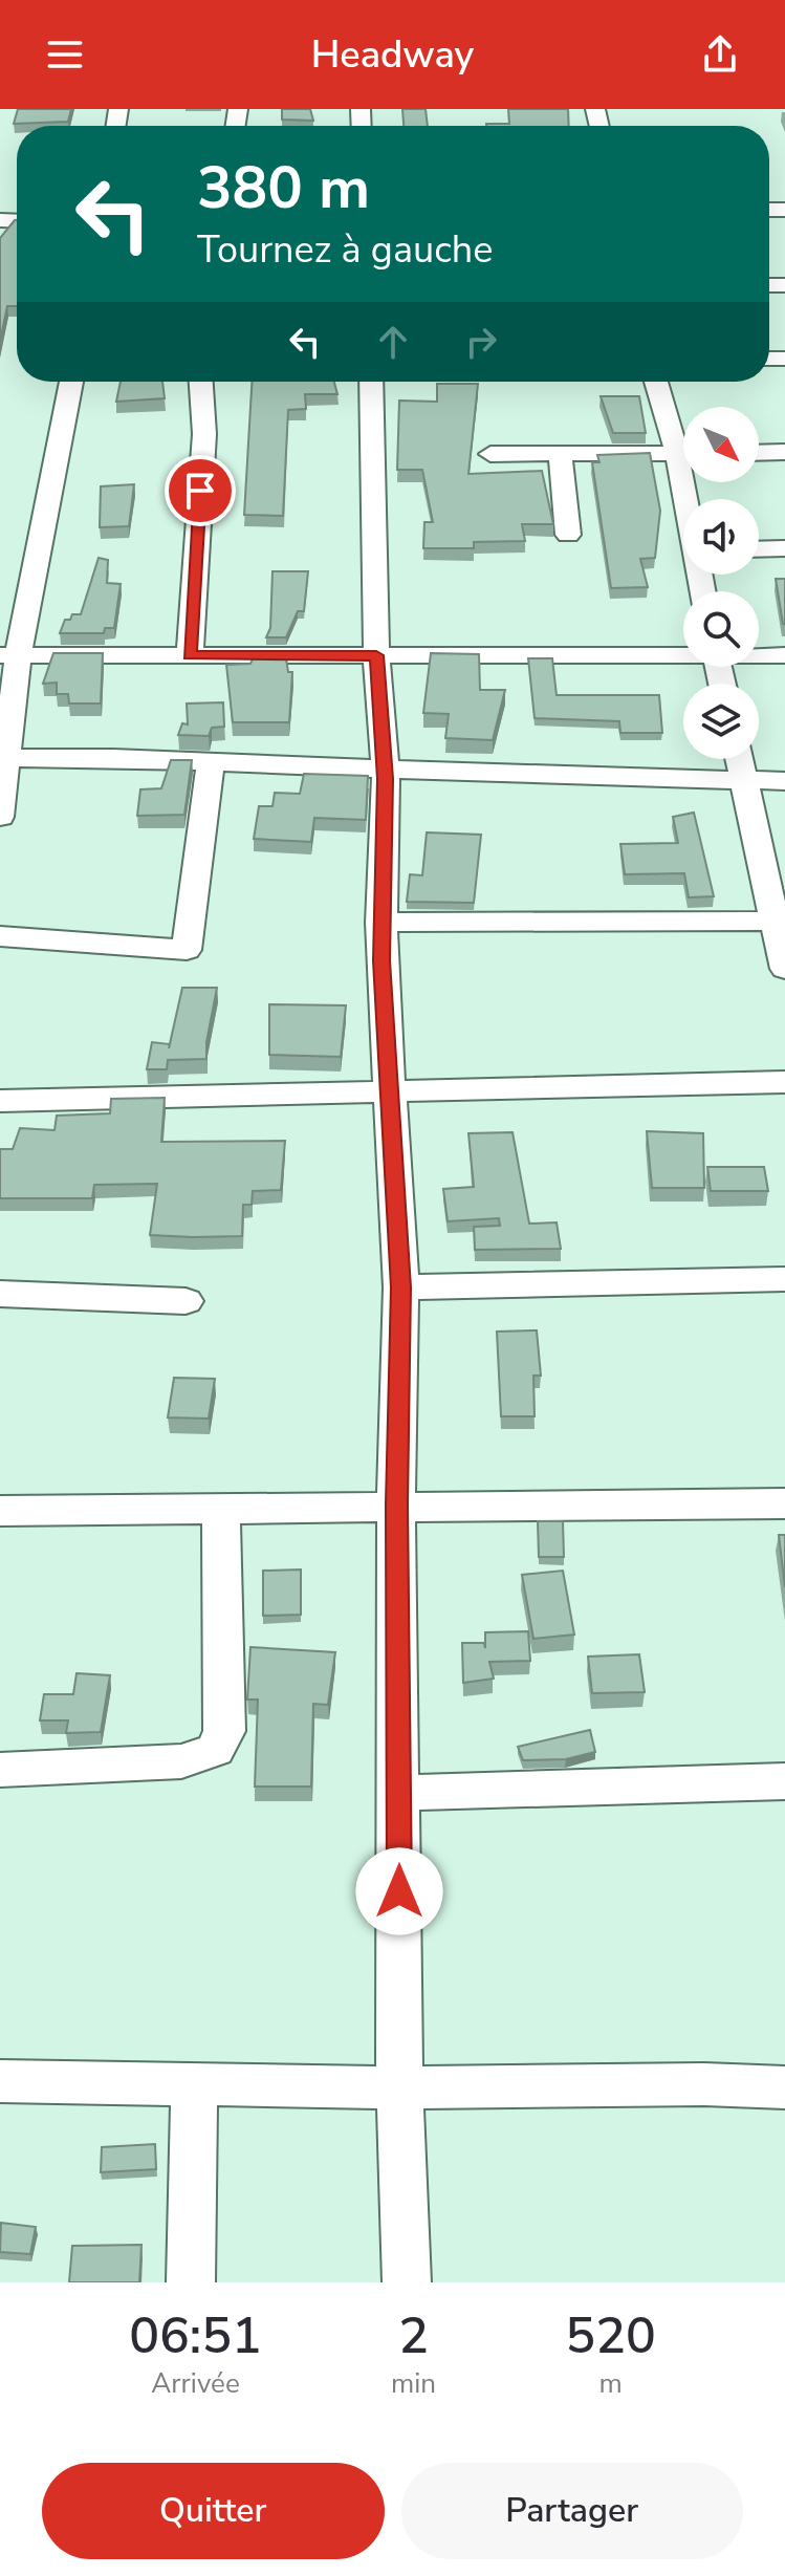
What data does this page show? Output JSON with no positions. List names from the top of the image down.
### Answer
{
  "north": "bottom right",
  "page": {
    "header": "Headway",
    "turn": ["380 m", "Tournez à gauche"],
    "eta": [
      "06:51",
      "Arrivée",
      "2",
      "min",
      "520",
      "m"
    ],
    "buttons": ["Quitter", "Partager"]
  }
}
